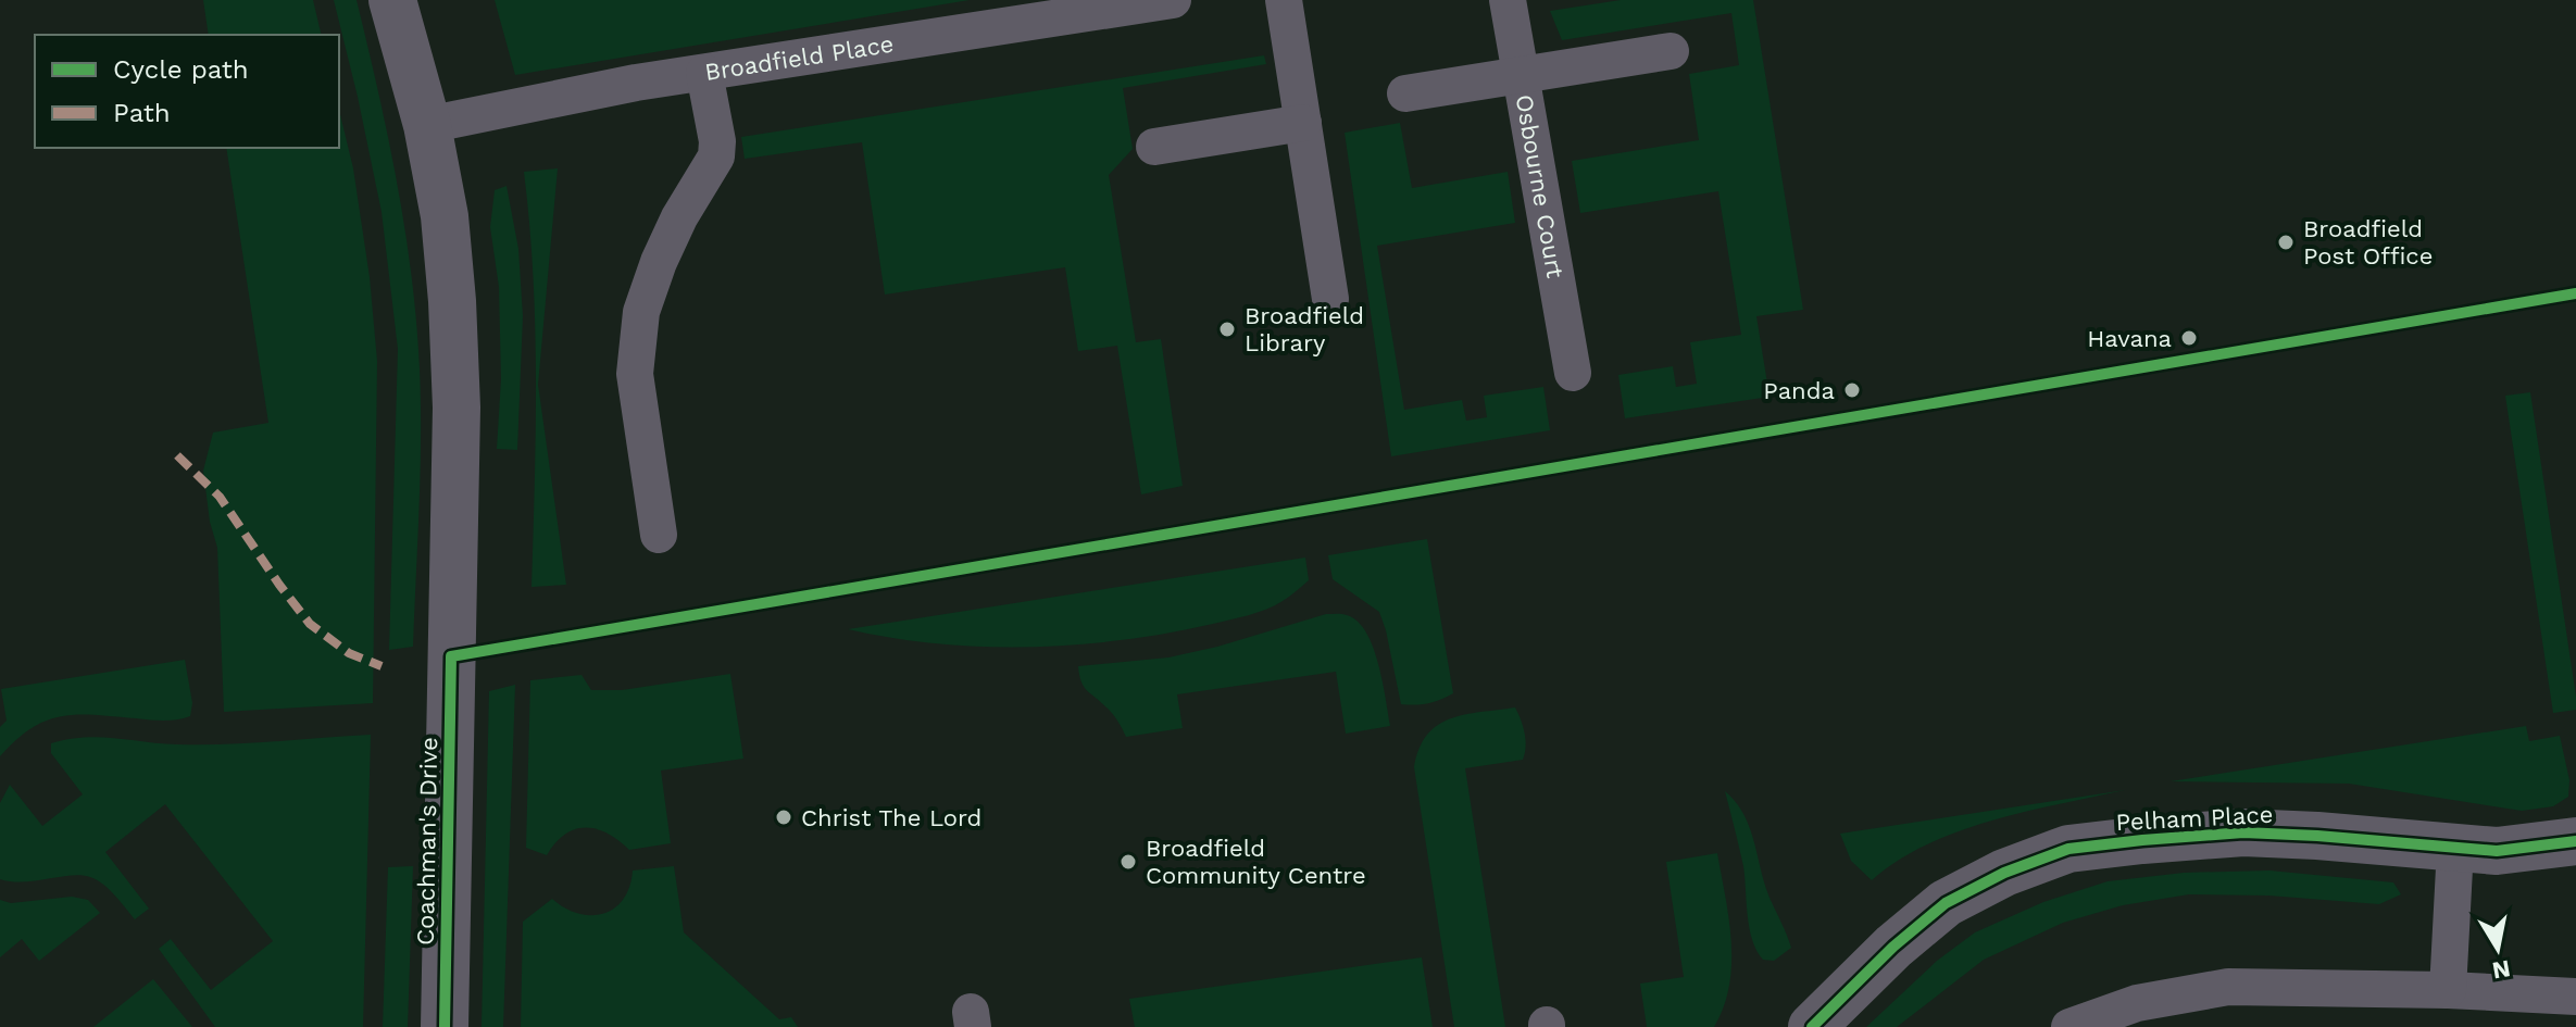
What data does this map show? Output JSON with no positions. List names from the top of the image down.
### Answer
{
  "streets": {
    "street": ["Pelham Place", "Coachman's Drive"],
    "lane": ["Broadfield Place", "Osbourne Court"]
  },
  "crossings": [
    ["Broadfield Place", "Coachman's Drive"]
  ],
  "places": [
    "Broadfield Post Office",
    "Broadfield Library",
    "Havana",
    "Panda",
    "Christ The Lord",
    "Broadfield Community Centre"
  ],
  "legend": ["Cycle path", "Path"],
  "north": "bottom"
}
